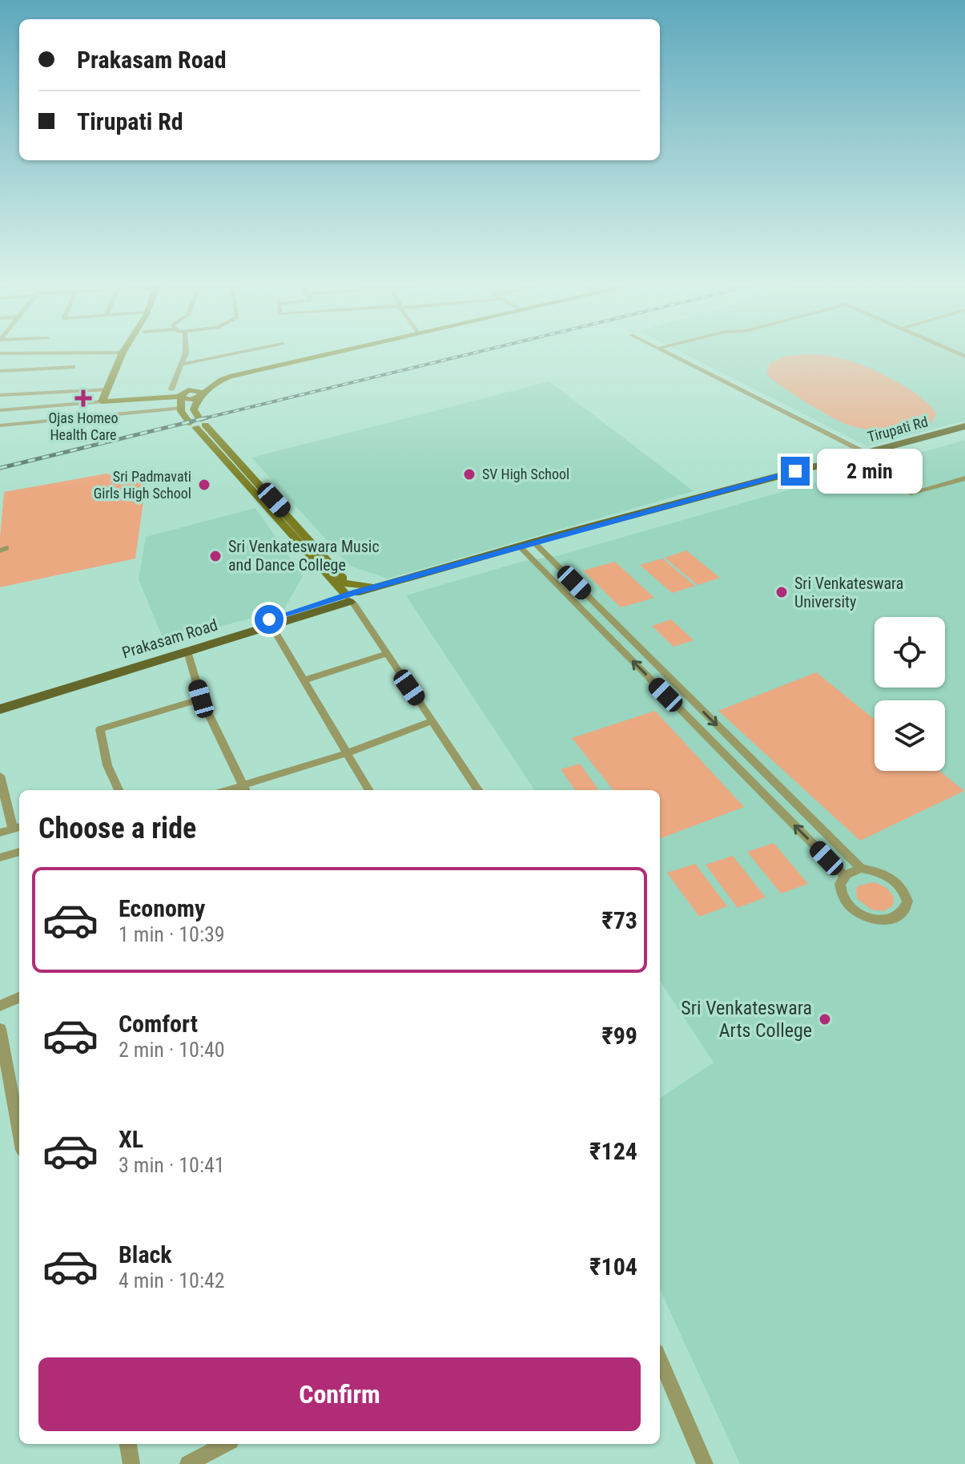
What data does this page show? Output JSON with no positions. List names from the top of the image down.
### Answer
{
  "streets": {
    "main road": ["Tirupati Rd", "Prakasam Road"]
  },
  "crossings": [
    ["Tirupati Rd", "Prakasam Road"]
  ],
  "places": {
    "health": ["Ojas Homeo Health Care"],
    "other": [
      "SV High School",
      "Sri Padmavati Girls High School",
      "Sri Venkateswara Music and Dance College",
      "Sri Venkateswara University",
      "Sri Venkateswara Arts College"
    ]
  },
  "page": {
    "banner": ["Prakasam Road", "Tirupati Rd"],
    "bubble": "2 min",
    "heading": "Choose a ride",
    "list": [
      {
        "name": "Economy",
        "note": "1 min · 10:39",
        "value": "₹73"
      },
      {
        "name": "Comfort",
        "note": "2 min · 10:40",
        "value": "₹99"
      },
      {
        "name": "XL",
        "note": "3 min · 10:41",
        "value": "₹124"
      },
      {
        "name": "Black",
        "note": "4 min · 10:42",
        "value": "₹104"
      }
    ],
    "buttons": "Confirm"
  }
}
